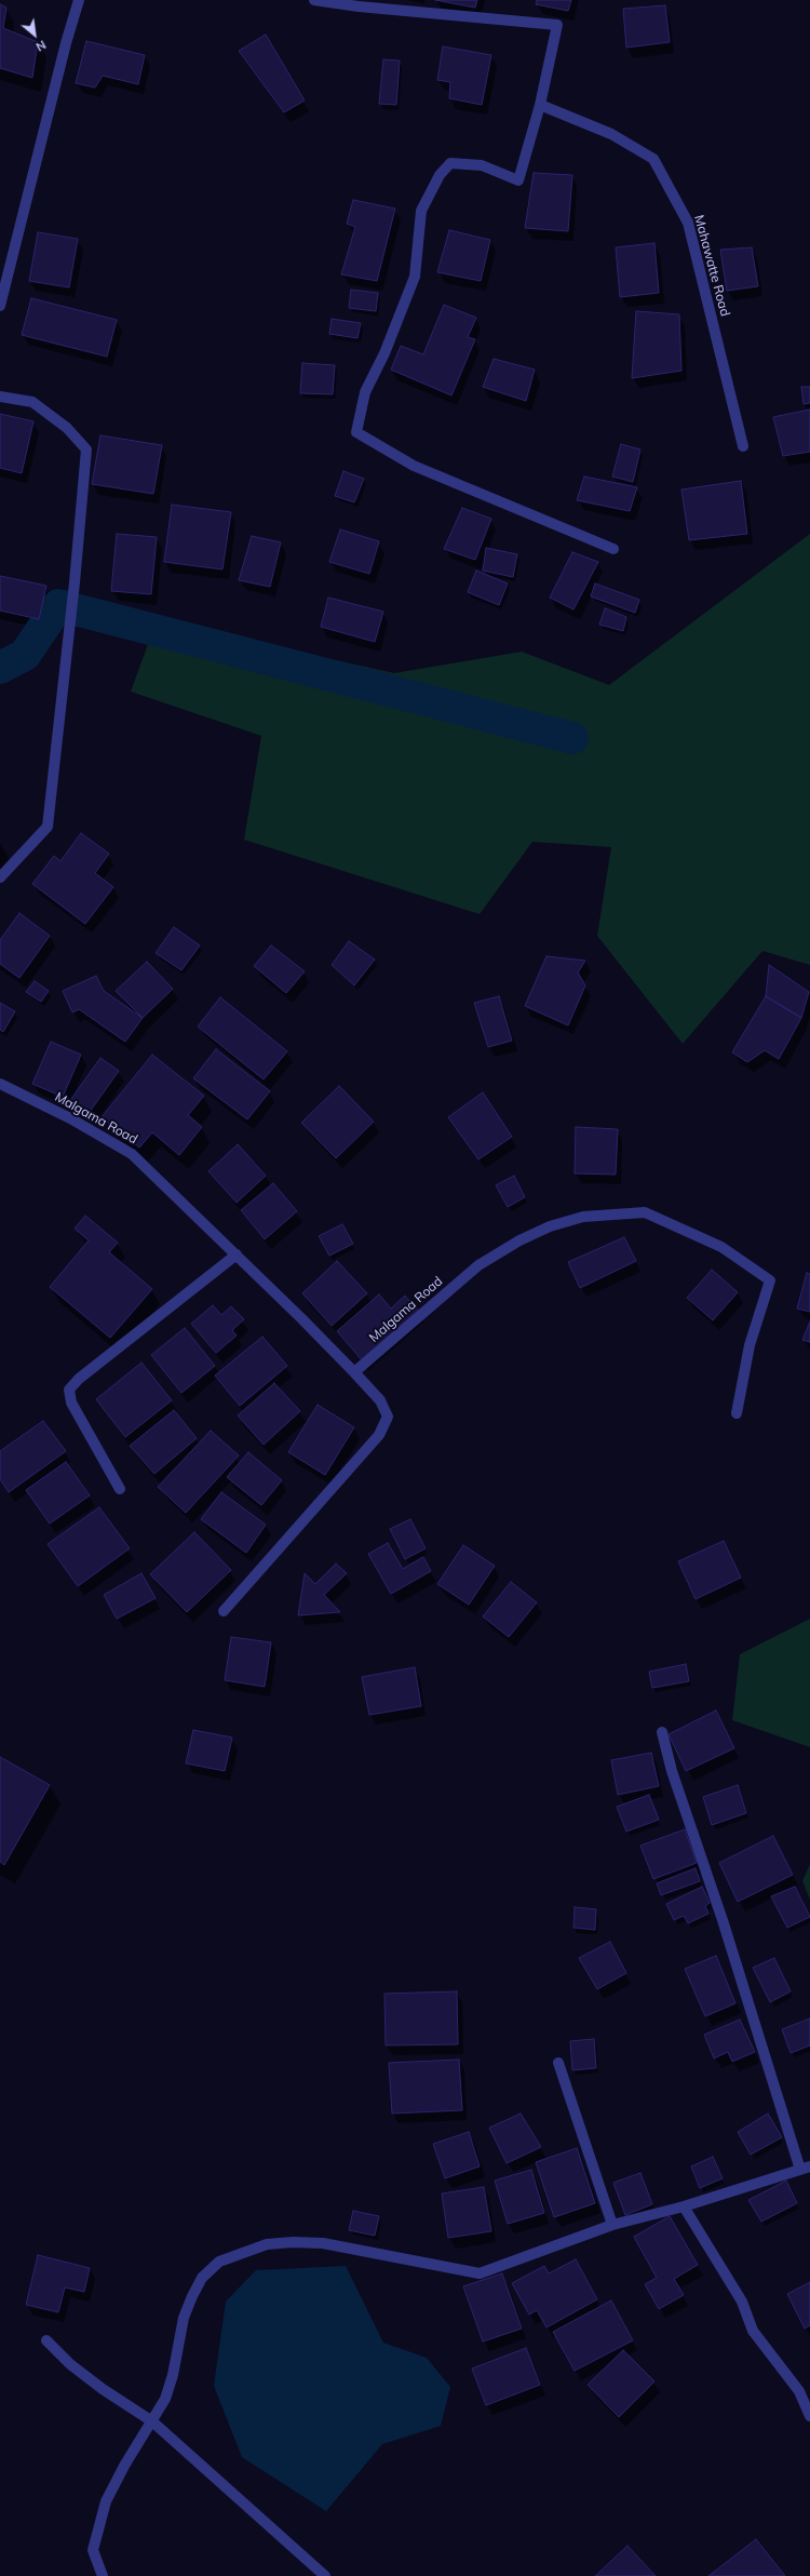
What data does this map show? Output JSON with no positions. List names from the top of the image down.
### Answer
{
  "streets": {
    "street": ["Mahawatte Road", "Malgama Road"]
  },
  "north": "bottom right"
}
